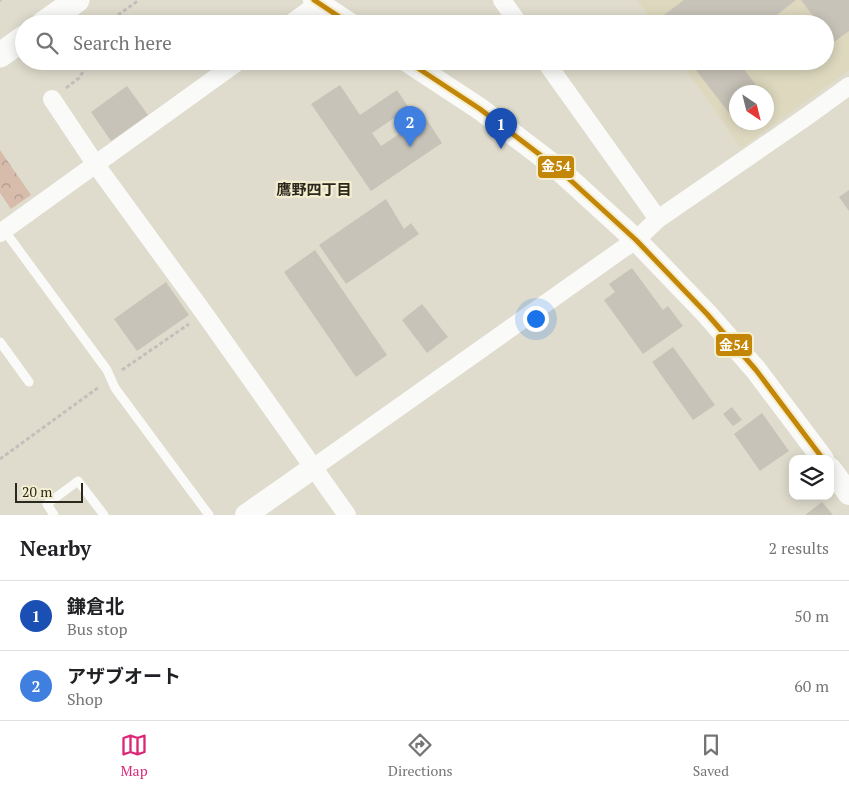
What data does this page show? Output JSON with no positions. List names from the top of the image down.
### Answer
{
  "districts": ["鷹野四丁目"],
  "lines": ["transit line 金54"],
  "scale_bar": "20 m",
  "north": "bottom right",
  "page": {
    "search": "Search here",
    "pins": ["2", "1"],
    "scale": "20 m",
    "heading": ["Nearby", "2 results"],
    "list": [
      {
        "mark": "1",
        "name": "鎌倉北",
        "note": "Bus stop",
        "value": "50 m"
      },
      {
        "mark": "2",
        "name": "アザブオート",
        "note": "Shop",
        "value": "60 m"
      }
    ],
    "nav": ["Map", "Directions", "Saved"]
  }
}
